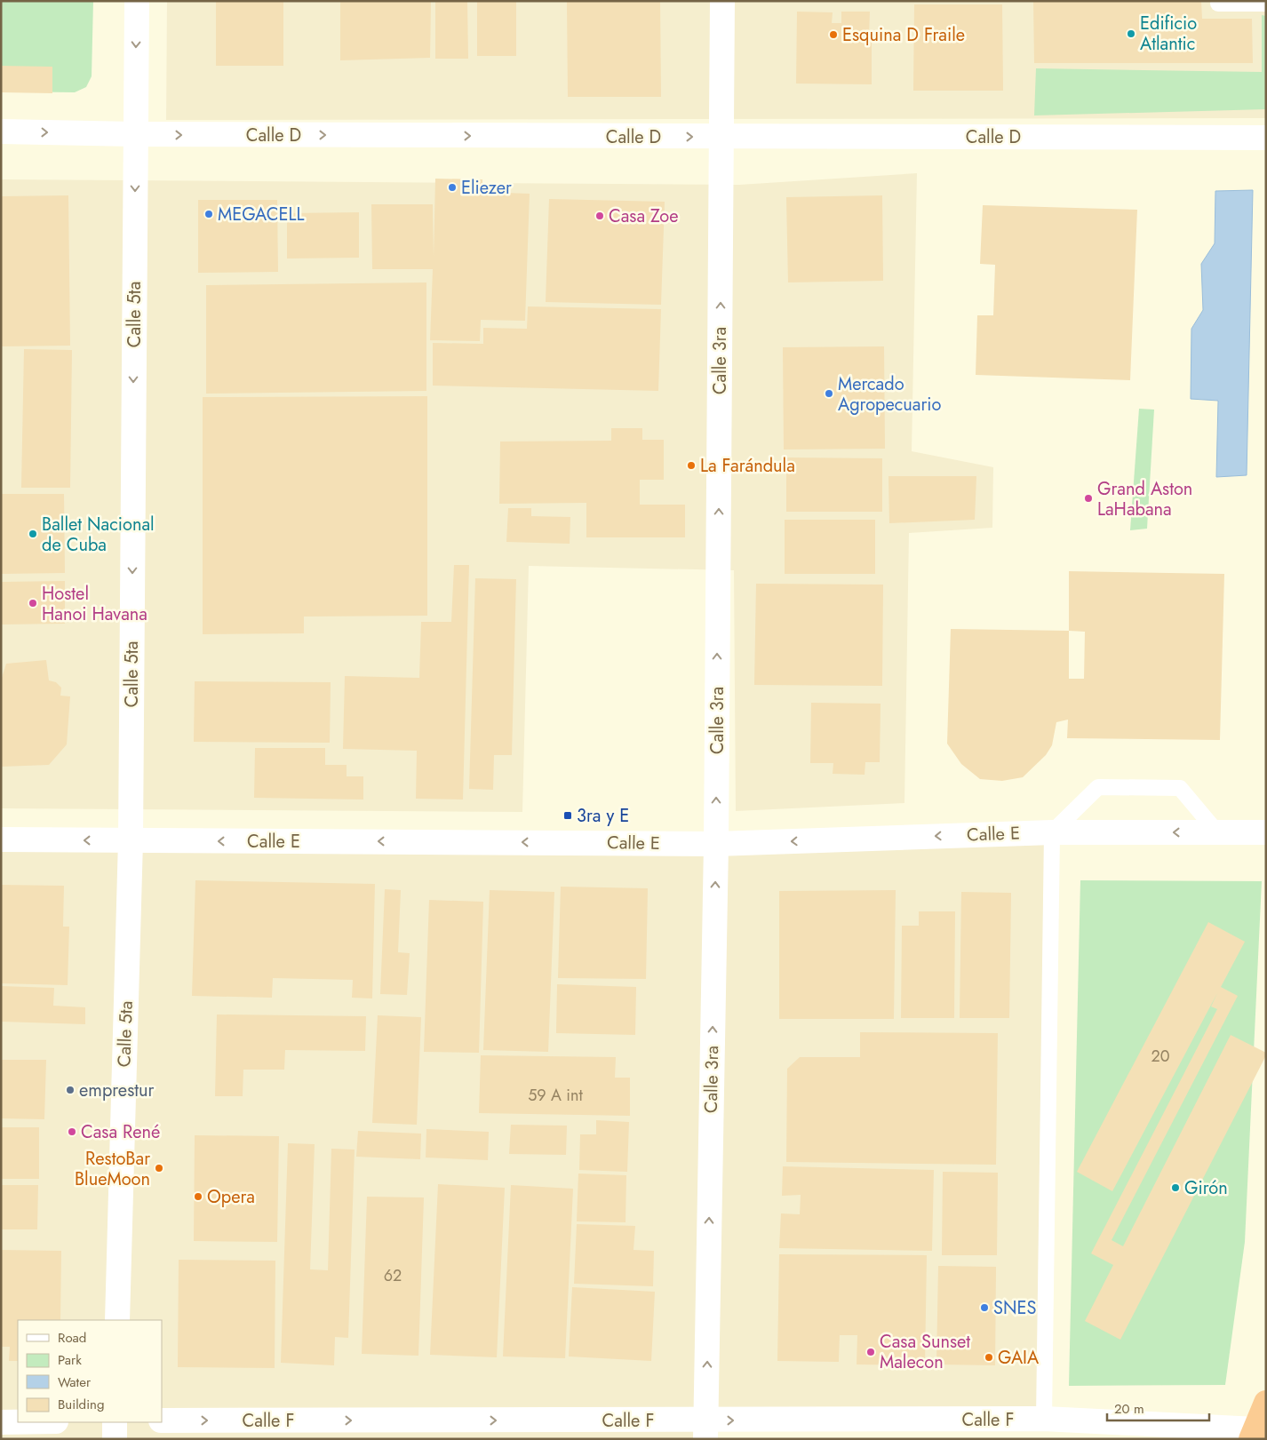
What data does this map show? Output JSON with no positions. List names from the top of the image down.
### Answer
{
  "streets": {
    "street": [
      "Calle D",
      "Calle 5ta",
      "Calle 3ra",
      "Calle E",
      "Calle F"
    ]
  },
  "crossings": [
    ["Calle D", "Calle 5ta"],
    ["Calle D", "Calle 3ra"],
    ["Calle 5ta", "Calle E"],
    ["Calle 3ra", "Calle E"],
    ["Calle 3ra", "Calle F"]
  ],
  "one_way": [
    "Calle D",
    "Calle 5ta",
    "Calle 3ra",
    "Calle E",
    "Calle F"
  ],
  "places": {
    "other": [
      "Edificio Atlantic",
      "Esquina D Fraile",
      "Eliezer",
      "MEGACELL",
      "Casa Zoe",
      "Mercado Agropecuario",
      "La Farándula",
      "Grand Aston LaHabana",
      "Ballet Nacional de Cuba",
      "Hostel Hanoi Havana",
      "emprestur",
      "Casa René",
      "RestoBar BlueMoon",
      "Girón",
      "Opera",
      "SNES",
      "Casa Sunset Malecon",
      "GAIA"
    ],
    "transit": ["3ra y E"]
  },
  "house_numbers": ["20", "59 A int", "62"],
  "legend": [
    "Road",
    "Park",
    "Water",
    "Building"
  ],
  "scale_bar": "20 m"
}
